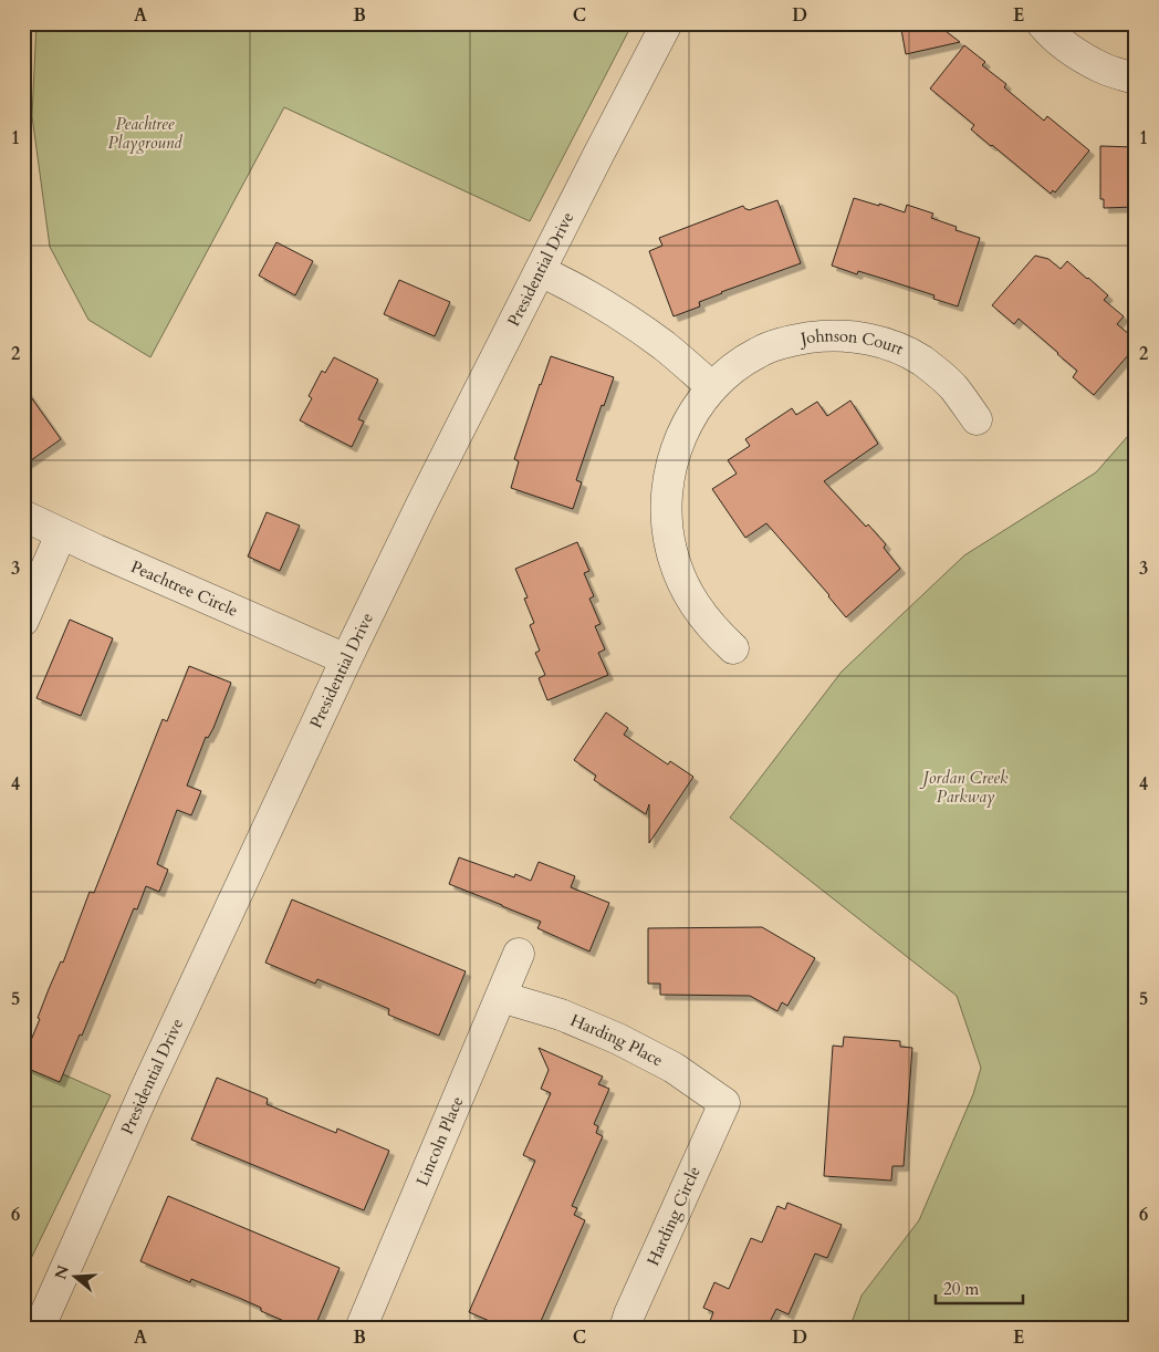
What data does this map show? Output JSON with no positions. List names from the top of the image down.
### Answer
{
  "streets": {
    "street": [
      "Presidential Drive",
      "Johnson Court",
      "Peachtree Circle",
      "Harding Place",
      "Lincoln Place",
      "Harding Circle"
    ]
  },
  "crossings": [
    ["Presidential Drive", "Peachtree Circle"],
    ["Harding Place", "Lincoln Place"],
    ["Harding Place", "Harding Circle"]
  ],
  "parks": ["Peachtree Playground", "Jordan Creek Parkway"],
  "scale_bar": "20 m",
  "north": "left",
  "grid": {
    "columns": [
      "A",
      "B",
      "C",
      "D",
      "E"
    ],
    "rows": [
      "1",
      "2",
      "3",
      "4",
      "5",
      "6"
    ]
  }
}
